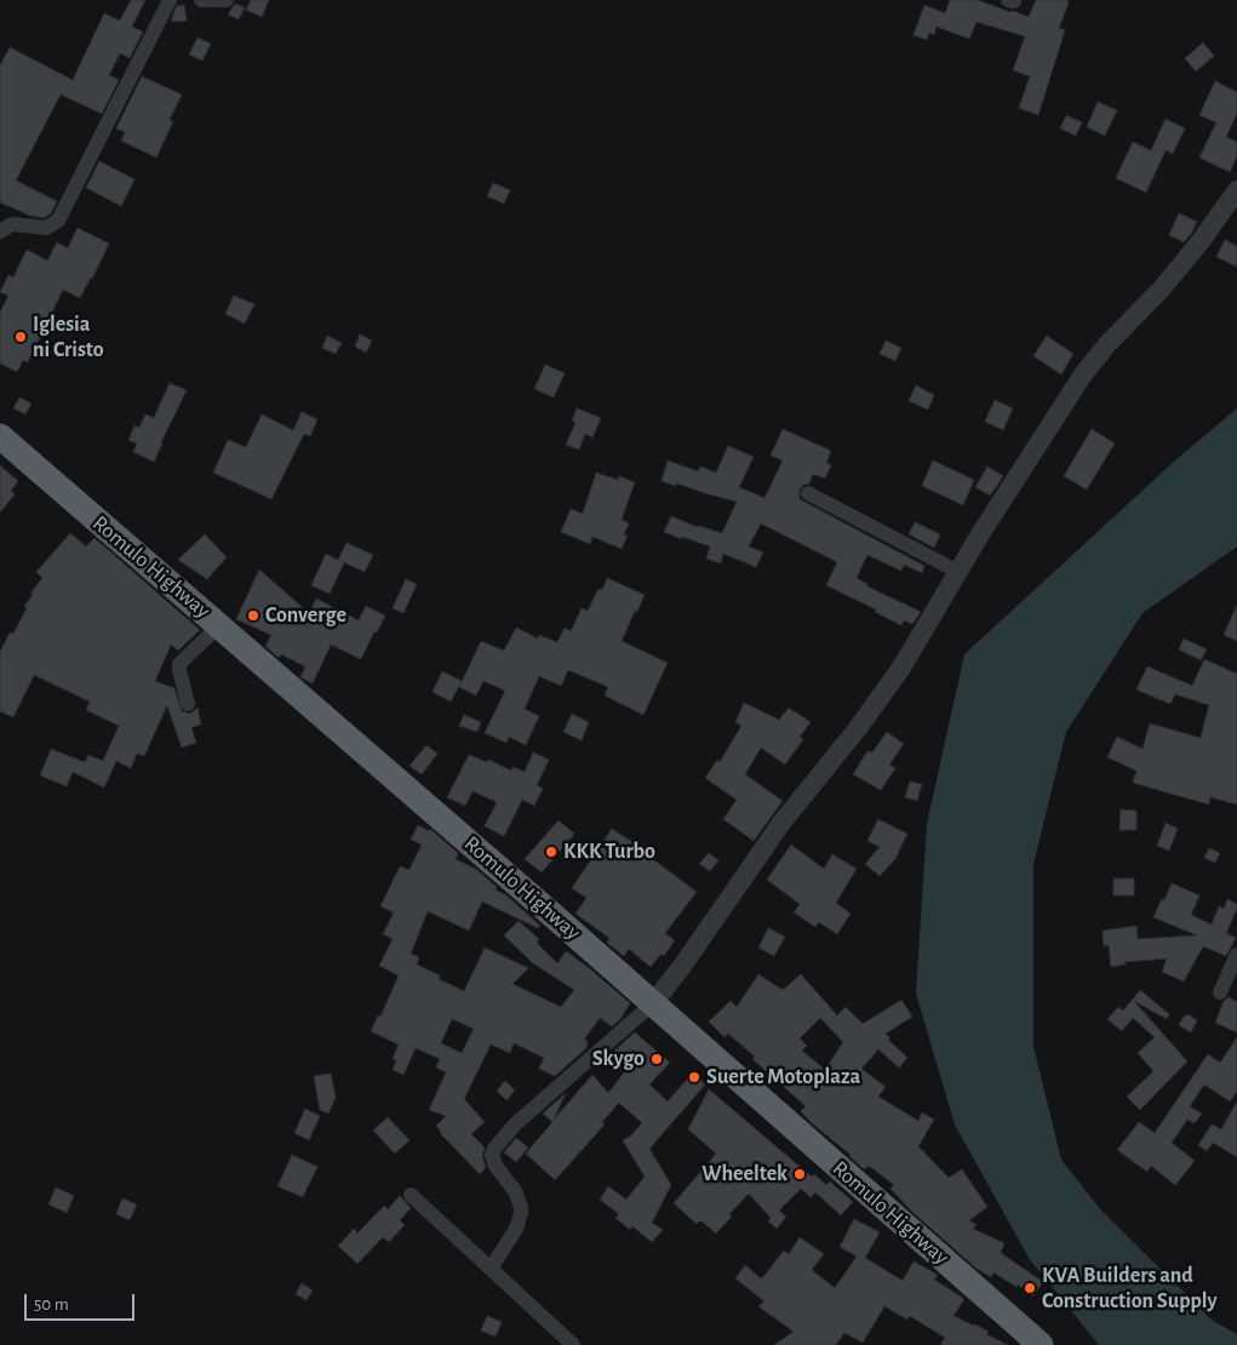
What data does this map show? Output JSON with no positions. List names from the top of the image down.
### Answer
{
  "streets": {
    "highway": ["Romulo Highway"]
  },
  "places": [
    "Iglesia ni Cristo",
    "Converge",
    "KKK Turbo",
    "Skygo",
    "Suerte Motoplaza",
    "Wheeltek",
    "KVA Builders and Construction Supply"
  ],
  "scale_bar": "50 m"
}
